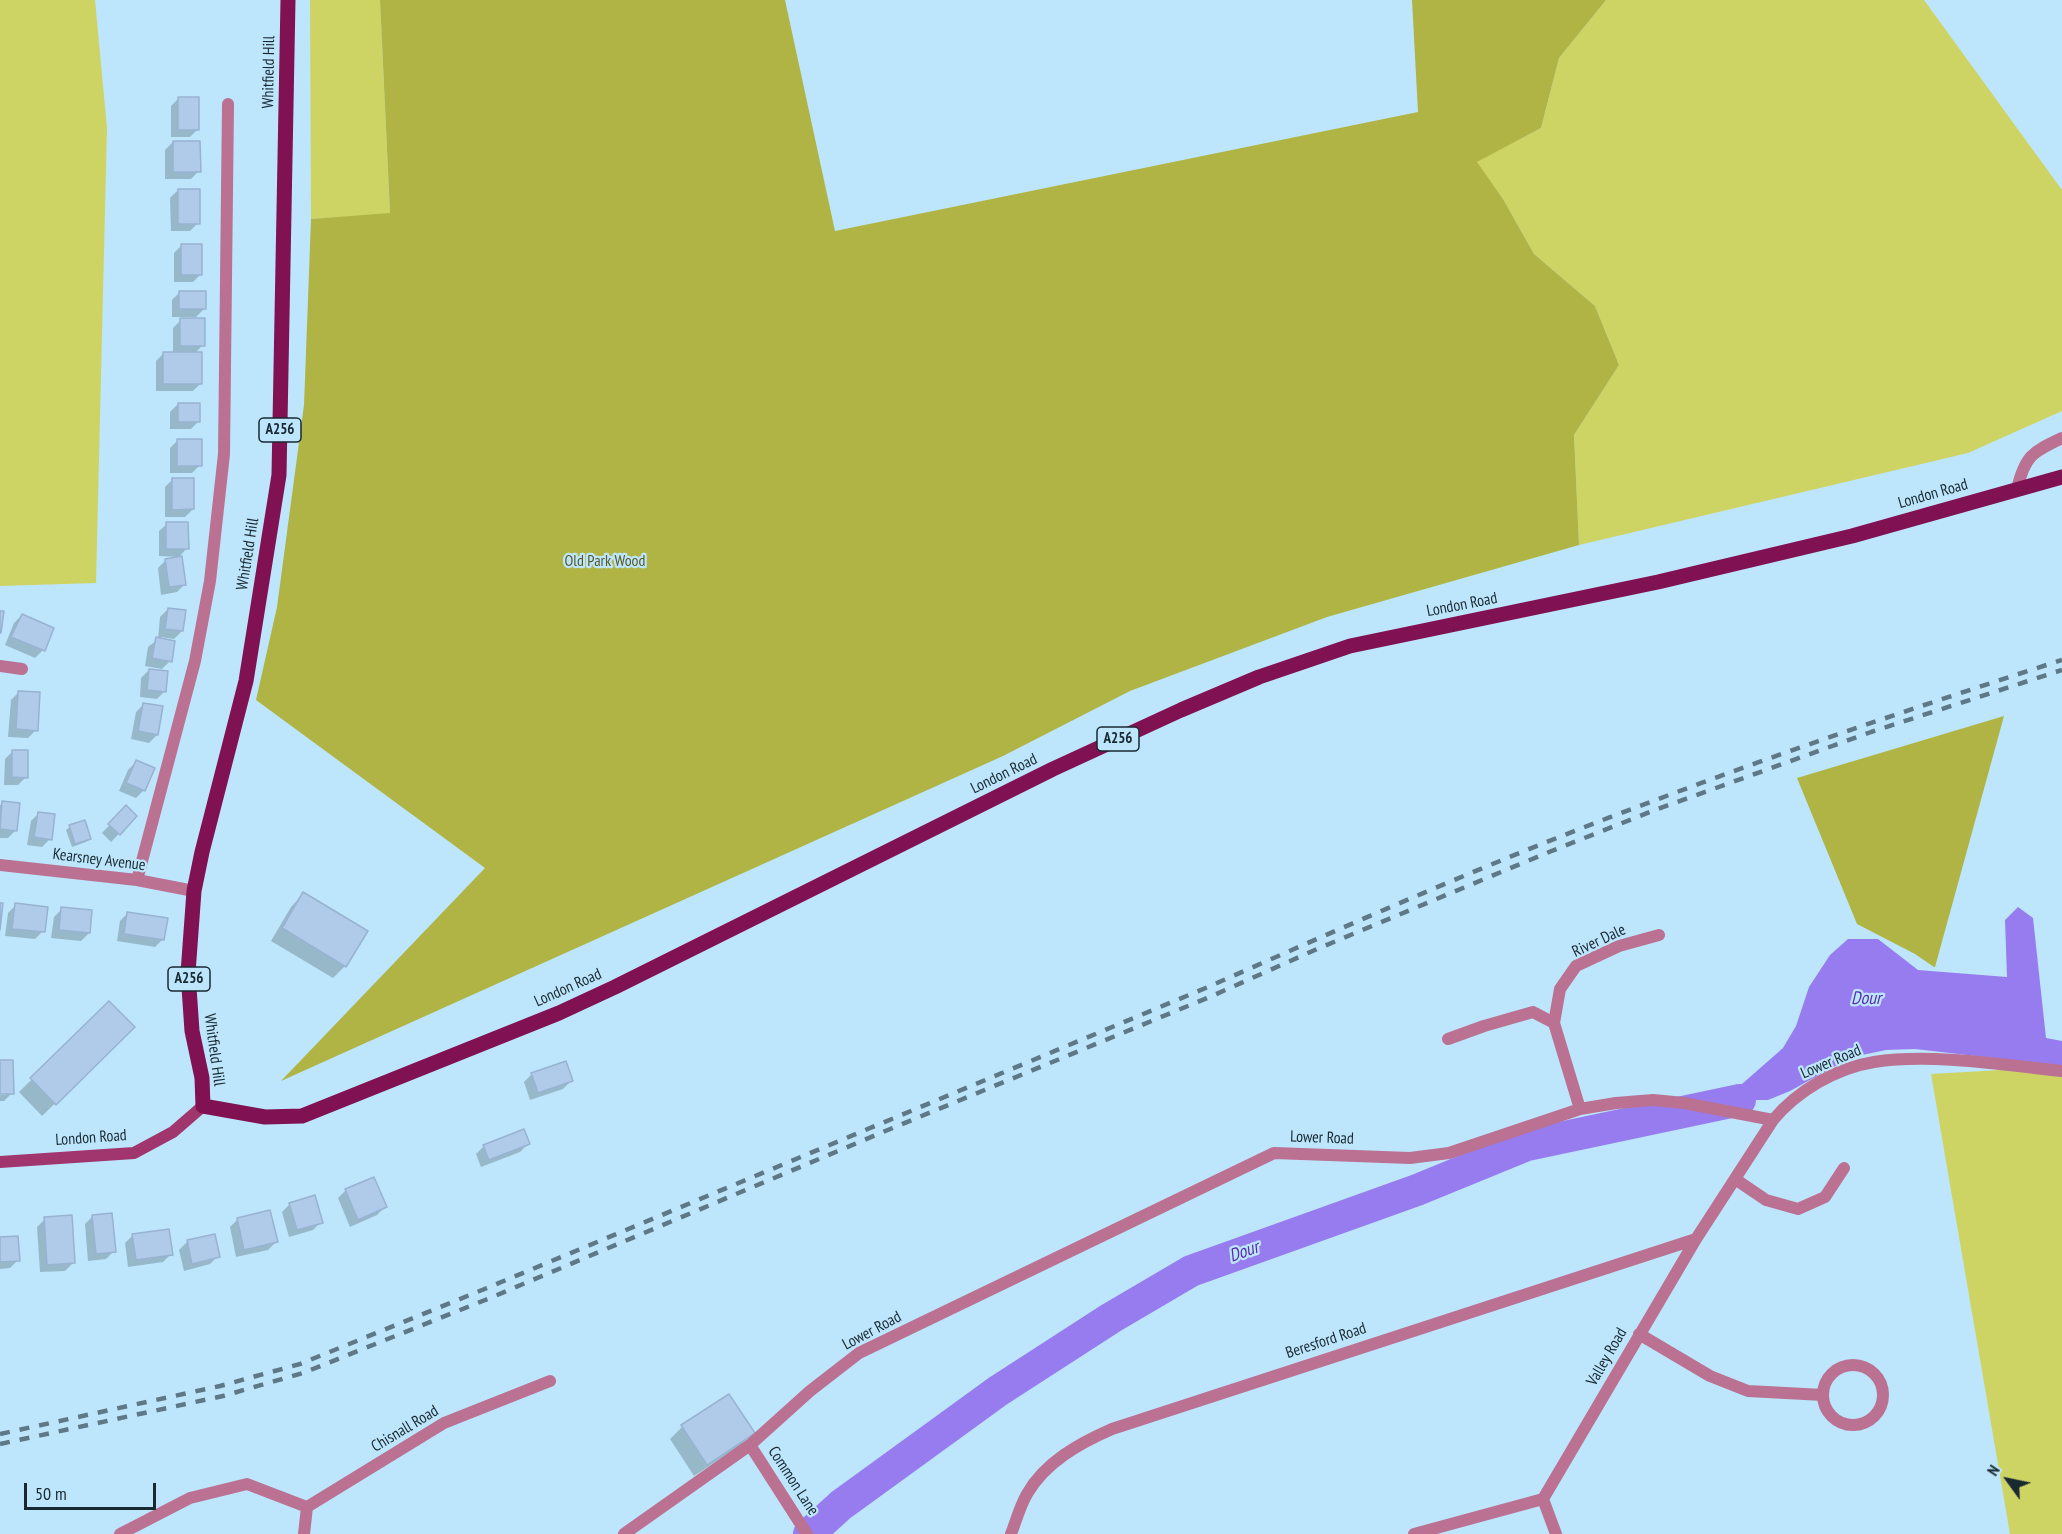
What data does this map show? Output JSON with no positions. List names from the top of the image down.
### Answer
{
  "streets": {
    "main road": ["Whitfield Hill", "A256", "London Road"],
    "street": [
      "Kearsney Avenue",
      "River Dale",
      "Lower Road",
      "Beresford Road",
      "Valley Road",
      "Chisnall Road",
      "Common Lane"
    ]
  },
  "crossings": [
    ["Whitfield Hill", "London Road"],
    ["Whitfield Hill", "Kearsney Avenue"],
    ["River Dale", "Lower Road"],
    ["Lower Road", "Valley Road"],
    ["Lower Road", "Common Lane"],
    ["Beresford Road", "Valley Road"]
  ],
  "water": ["Dour"],
  "parks": ["Old Park Wood"],
  "scale_bar": "50 m",
  "north": "top left"
}
